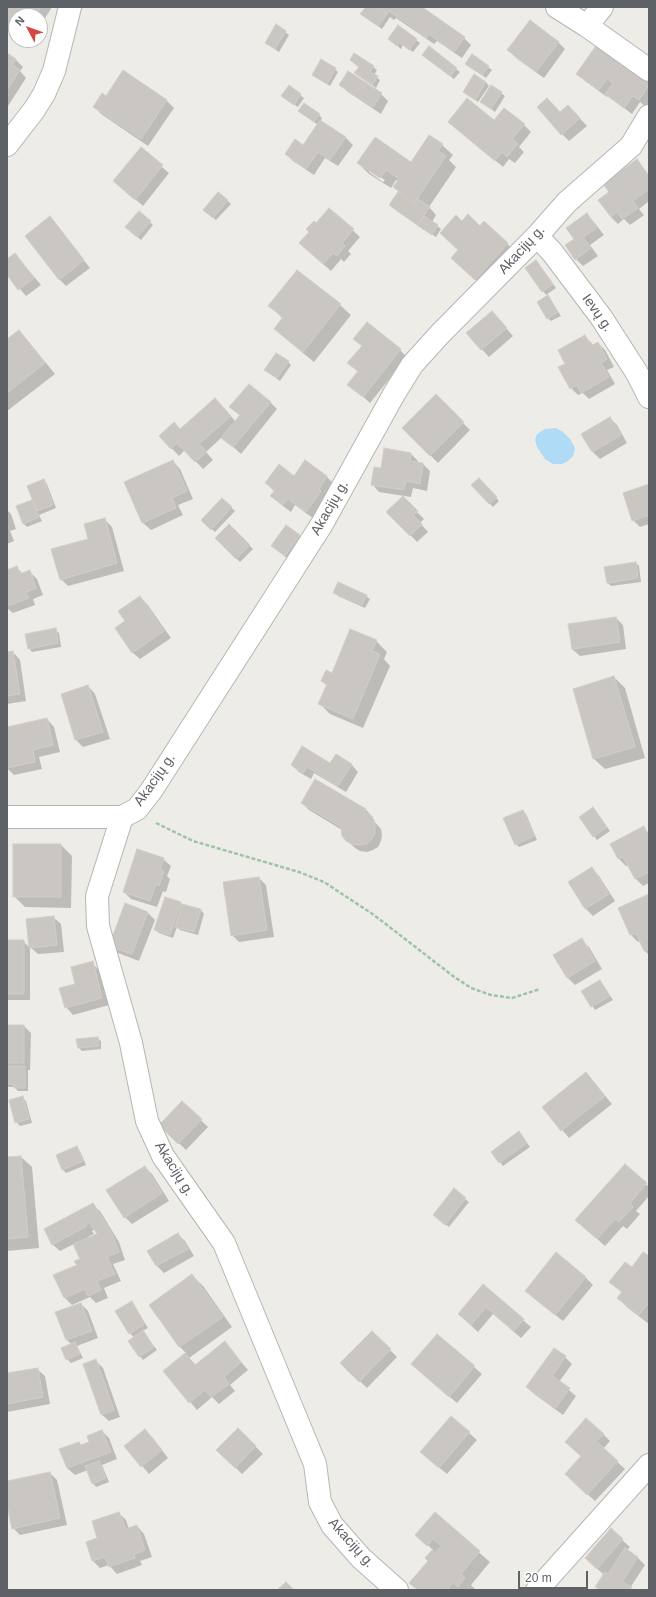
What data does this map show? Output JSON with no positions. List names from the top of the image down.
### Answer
{
  "streets": {
    "street": ["Akacijų g.", "Ievų g."]
  },
  "crossings": [
    ["Akacijų g.", "Ievų g."]
  ],
  "scale_bar": "20 m",
  "north": "top left"
}
